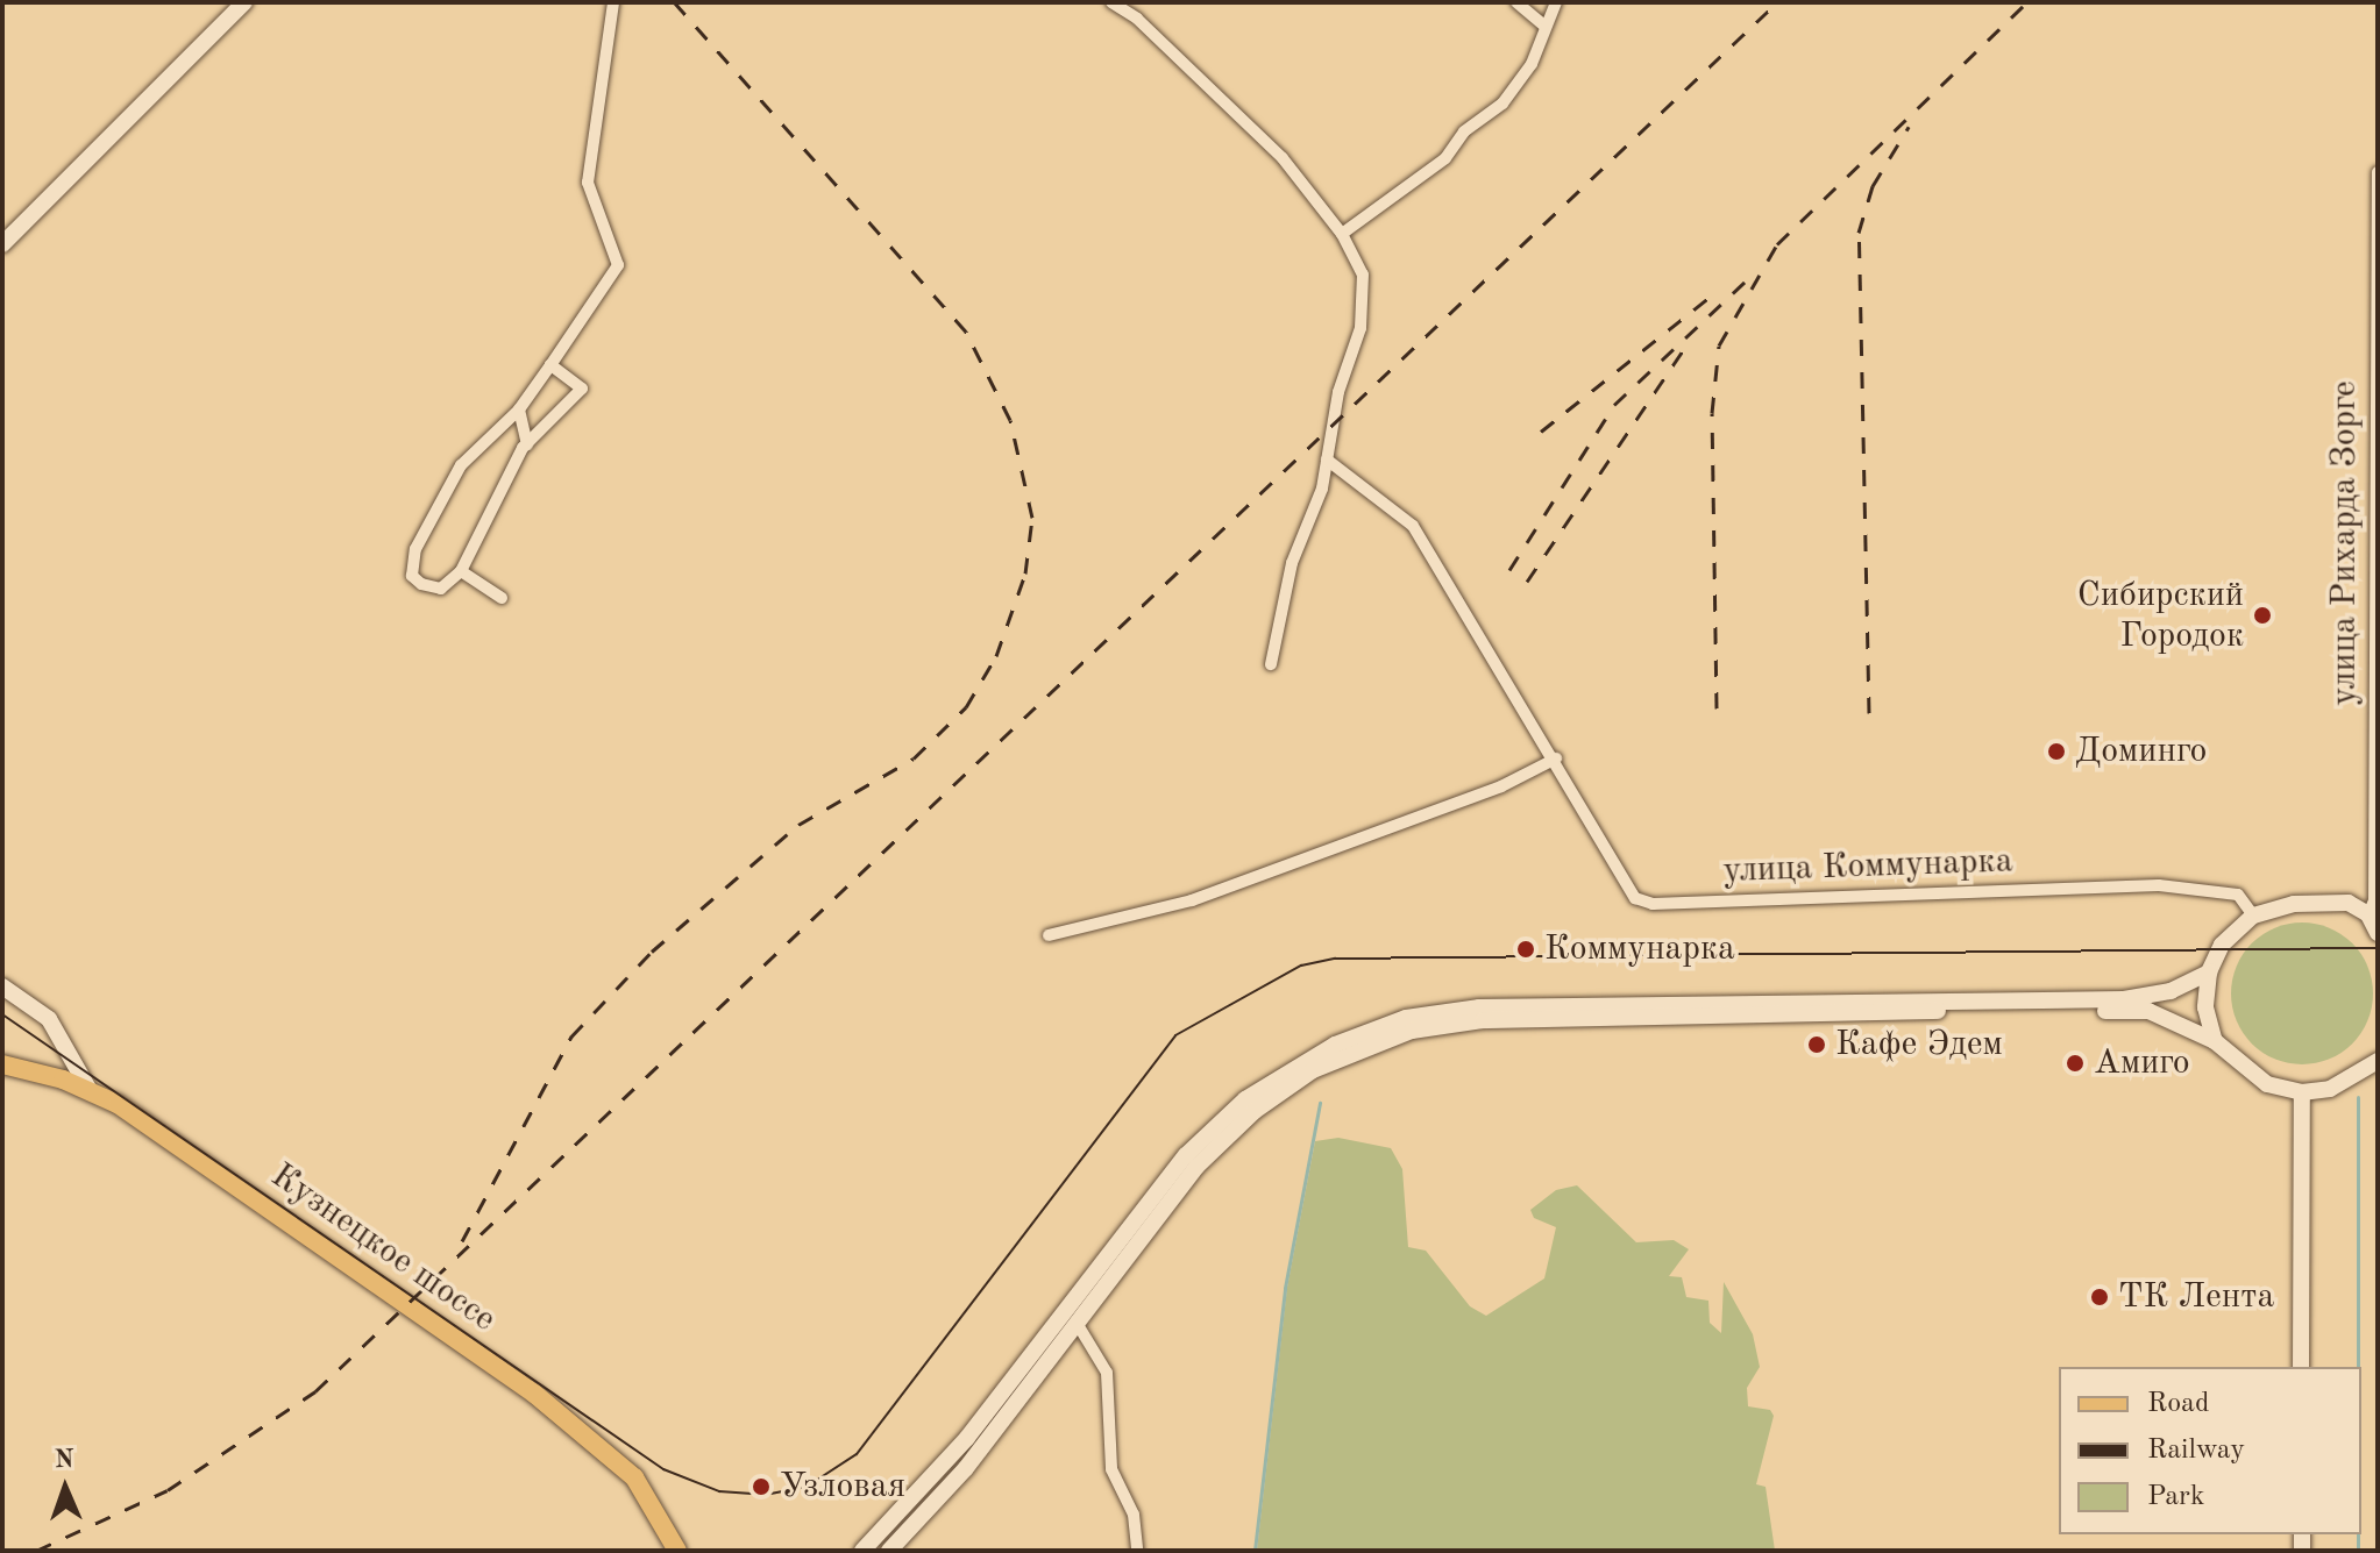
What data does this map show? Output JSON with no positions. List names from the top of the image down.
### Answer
{
  "streets": {
    "main road": ["Кузнецкое шоссе"],
    "street": ["улица Рихарда Зорге", "улица Коммунарка"]
  },
  "places": [
    "Сибирский Городок",
    "Доминго",
    "Коммунарка",
    "Кафе Эдем",
    "Амиго",
    "ТК Лента",
    "Узловая"
  ],
  "legend": ["Road", "Railway", "Park"],
  "north": "top"
}
